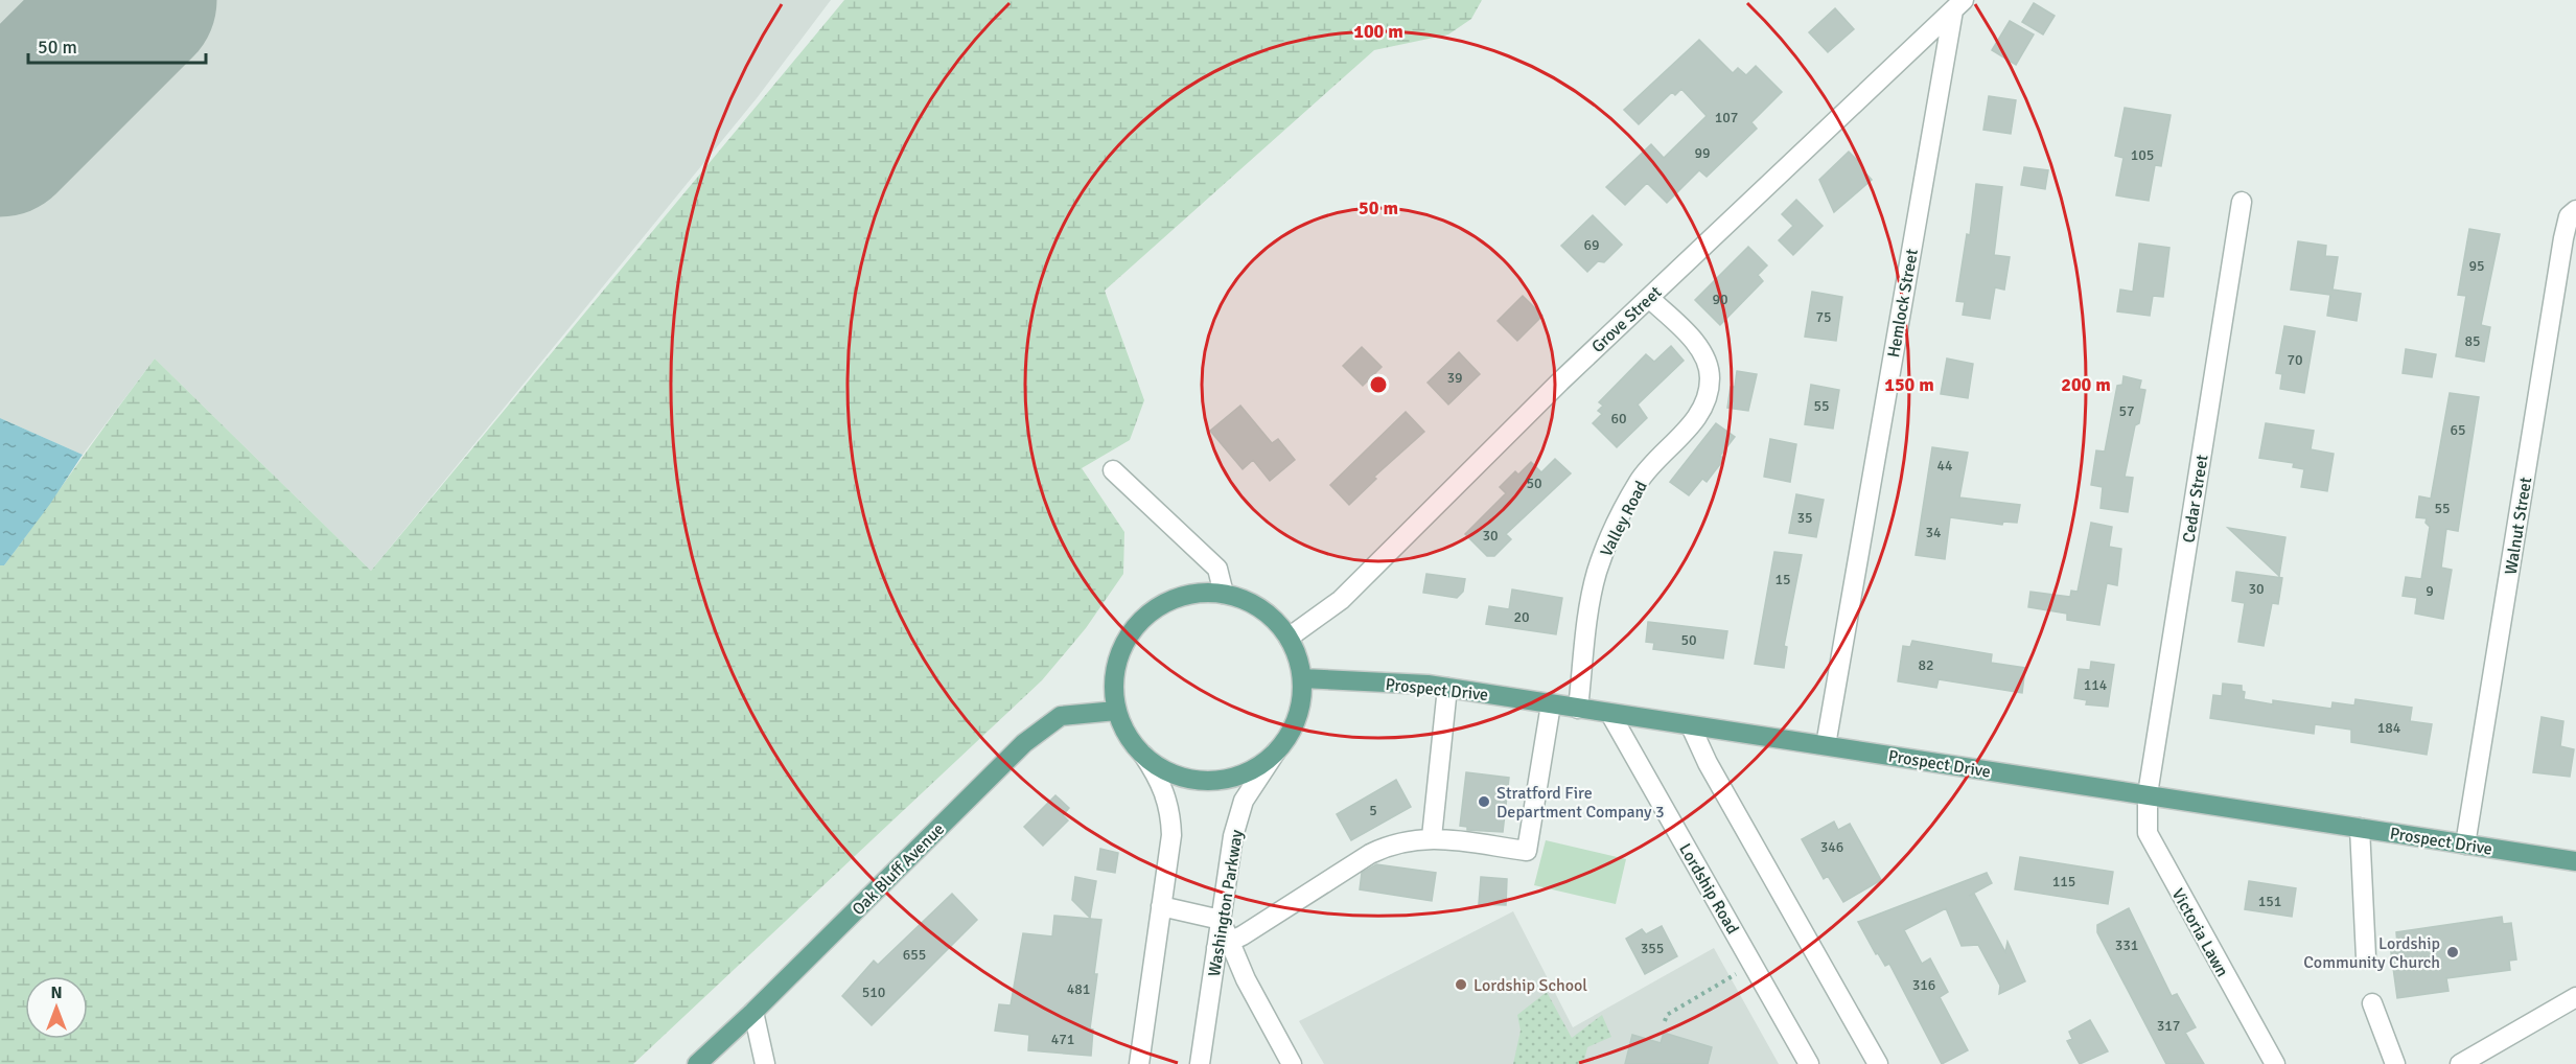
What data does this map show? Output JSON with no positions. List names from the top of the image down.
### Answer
{
  "streets": {
    "main road": ["Prospect Drive", "Oak Bluff Avenue"],
    "street": [
      "Hemlock Street",
      "Grove Street",
      "Cedar Street",
      "Valley Road",
      "Walnut Street",
      "Lordship Road",
      "Washington Parkway",
      "Victoria Lawn"
    ]
  },
  "crossings": [
    ["Hemlock Street", "Grove Street"],
    ["Hemlock Street", "Prospect Drive"],
    ["Grove Street", "Valley Road"],
    ["Grove Street", "Prospect Drive"],
    ["Grove Street", "Oak Bluff Avenue"],
    ["Grove Street", "Washington Parkway"],
    ["Cedar Street", "Prospect Drive"],
    ["Cedar Street", "Victoria Lawn"],
    ["Valley Road", "Prospect Drive"],
    ["Walnut Street", "Prospect Drive"],
    ["Prospect Drive", "Oak Bluff Avenue"],
    ["Prospect Drive", "Lordship Road"],
    ["Prospect Drive", "Washington Parkway"],
    ["Prospect Drive", "Victoria Lawn"],
    ["Oak Bluff Avenue", "Washington Parkway"]
  ],
  "places": ["Stratford Fire Department Company 3", "Lordship Community Church", "Lordship School"],
  "house_numbers": [
    "107",
    "99",
    "105",
    "69",
    "95",
    "90",
    "75",
    "85",
    "70",
    "39",
    "55",
    "57",
    "60",
    "65",
    "44",
    "50",
    "55",
    "35",
    "34",
    "30",
    "15",
    "30",
    "9",
    "20",
    "50",
    "82",
    "114",
    "184",
    "5",
    "346",
    "115",
    "151",
    "331",
    "355",
    "655",
    "316",
    "481",
    "510",
    "317",
    "471"
  ],
  "scale_bar": "50 m",
  "north": "top",
  "rings": [
    "100 m",
    "50 m",
    "150 m",
    "200 m"
  ]
}
